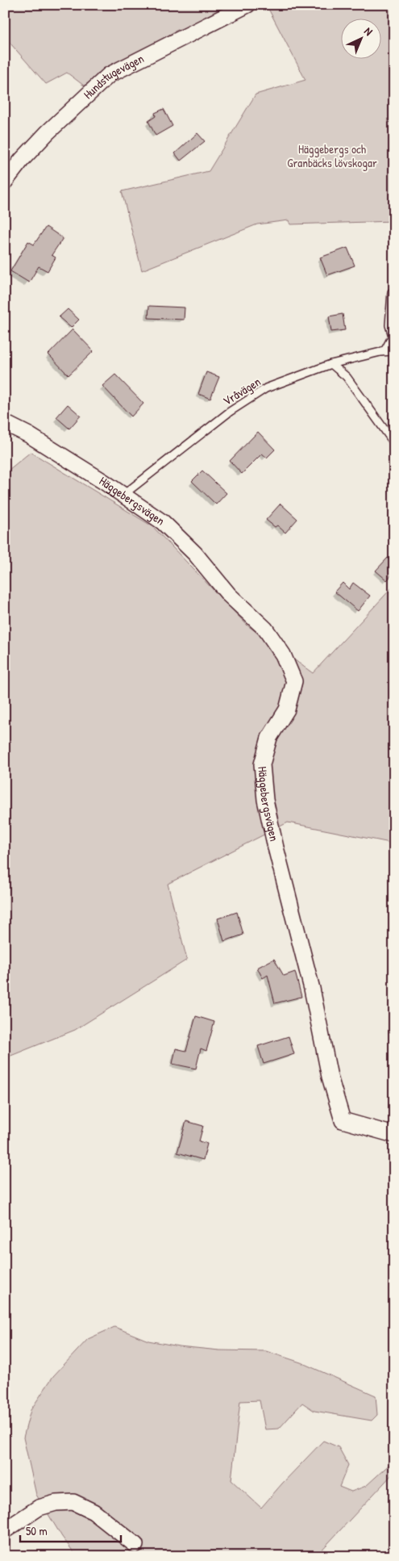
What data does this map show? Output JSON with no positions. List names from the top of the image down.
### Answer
{
  "streets": {
    "street": ["Hundstugevägen", "Häggebergsvägen"],
    "lane": ["Vråvägen"]
  },
  "crossings": [
    ["Vråvägen", "Häggebergsvägen"]
  ],
  "parks": ["Häggebergs och Granbäcks lövskogar"],
  "scale_bar": "50 m",
  "north": "top right"
}
